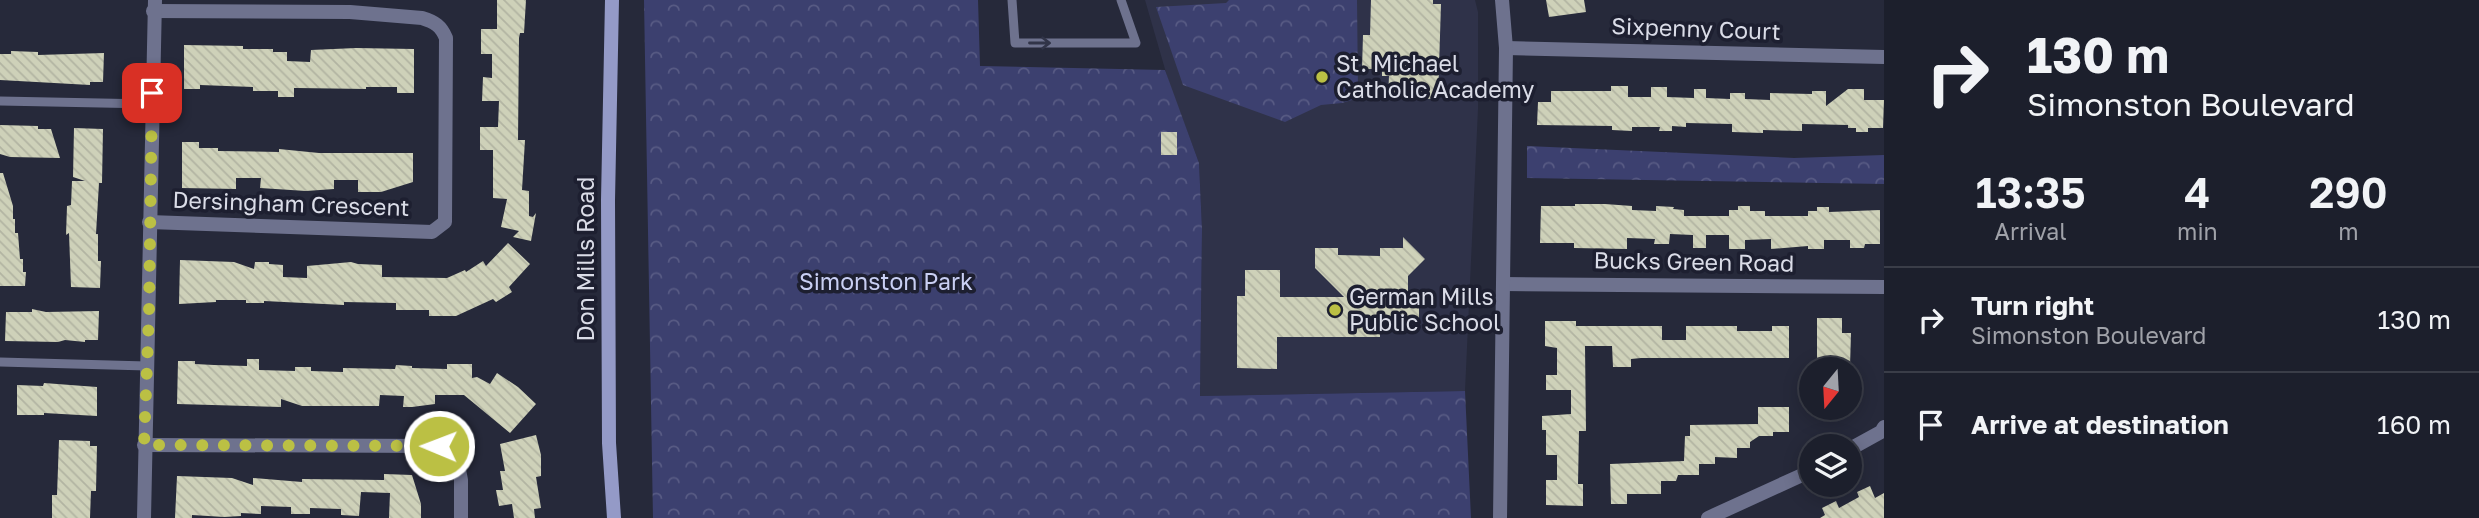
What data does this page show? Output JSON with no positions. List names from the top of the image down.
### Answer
{
  "streets": {
    "main road": ["Don Mills Road"],
    "street": ["Sixpenny Court", "Dersingham Crescent", "Bucks Green Road"]
  },
  "parks": ["Simonston Park"],
  "places": ["St. Michael Catholic Academy", "German Mills Public School"],
  "north": "bottom",
  "page": {
    "turn": ["130 m", "Simonston Boulevard"],
    "eta": [
      "13:35",
      "Arrival",
      "4",
      "min",
      "290",
      "m"
    ],
    "list": [
      {
        "name": "Turn right",
        "note": "Simonston Boulevard",
        "value": "130 m"
      },
      {
        "name": "Arrive at destination",
        "value": "160 m"
      }
    ]
  }
}
